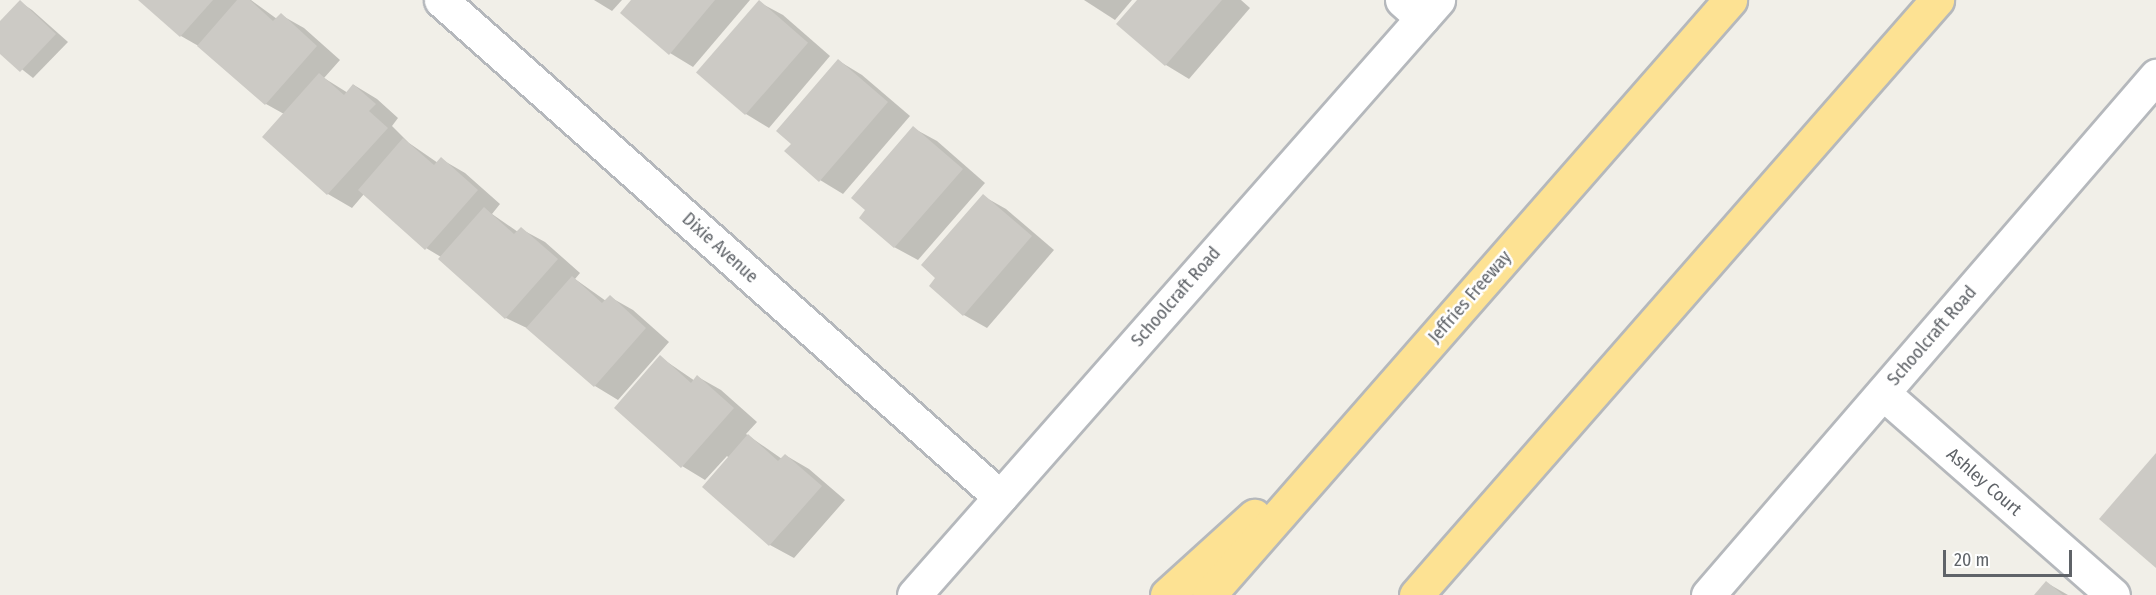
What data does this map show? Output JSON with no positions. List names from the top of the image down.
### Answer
{
  "streets": {
    "highway": ["Jeffries Freeway"],
    "main road": ["Dixie Avenue", "Schoolcraft Road", "Ashley Court"]
  },
  "crossings": [
    ["Dixie Avenue", "Schoolcraft Road"],
    ["Schoolcraft Road", "Ashley Court"]
  ],
  "scale_bar": "20 m"
}
